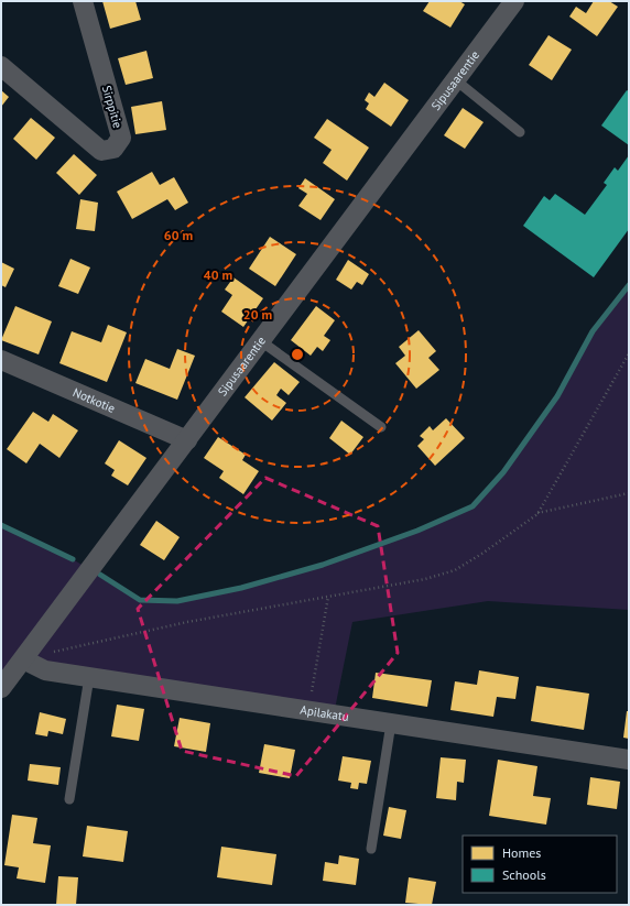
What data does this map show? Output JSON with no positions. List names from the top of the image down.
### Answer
{
  "streets": {
    "street": [
      "Sipusaarentie",
      "Sirppitie",
      "Notkotie",
      "Apilakatu"
    ]
  },
  "crossings": [
    ["Sipusaarentie", "Notkotie"],
    ["Sipusaarentie", "Apilakatu"]
  ],
  "legend": ["Homes", "Schools"],
  "rings": ["60 m", "40 m", "20 m"]
}
